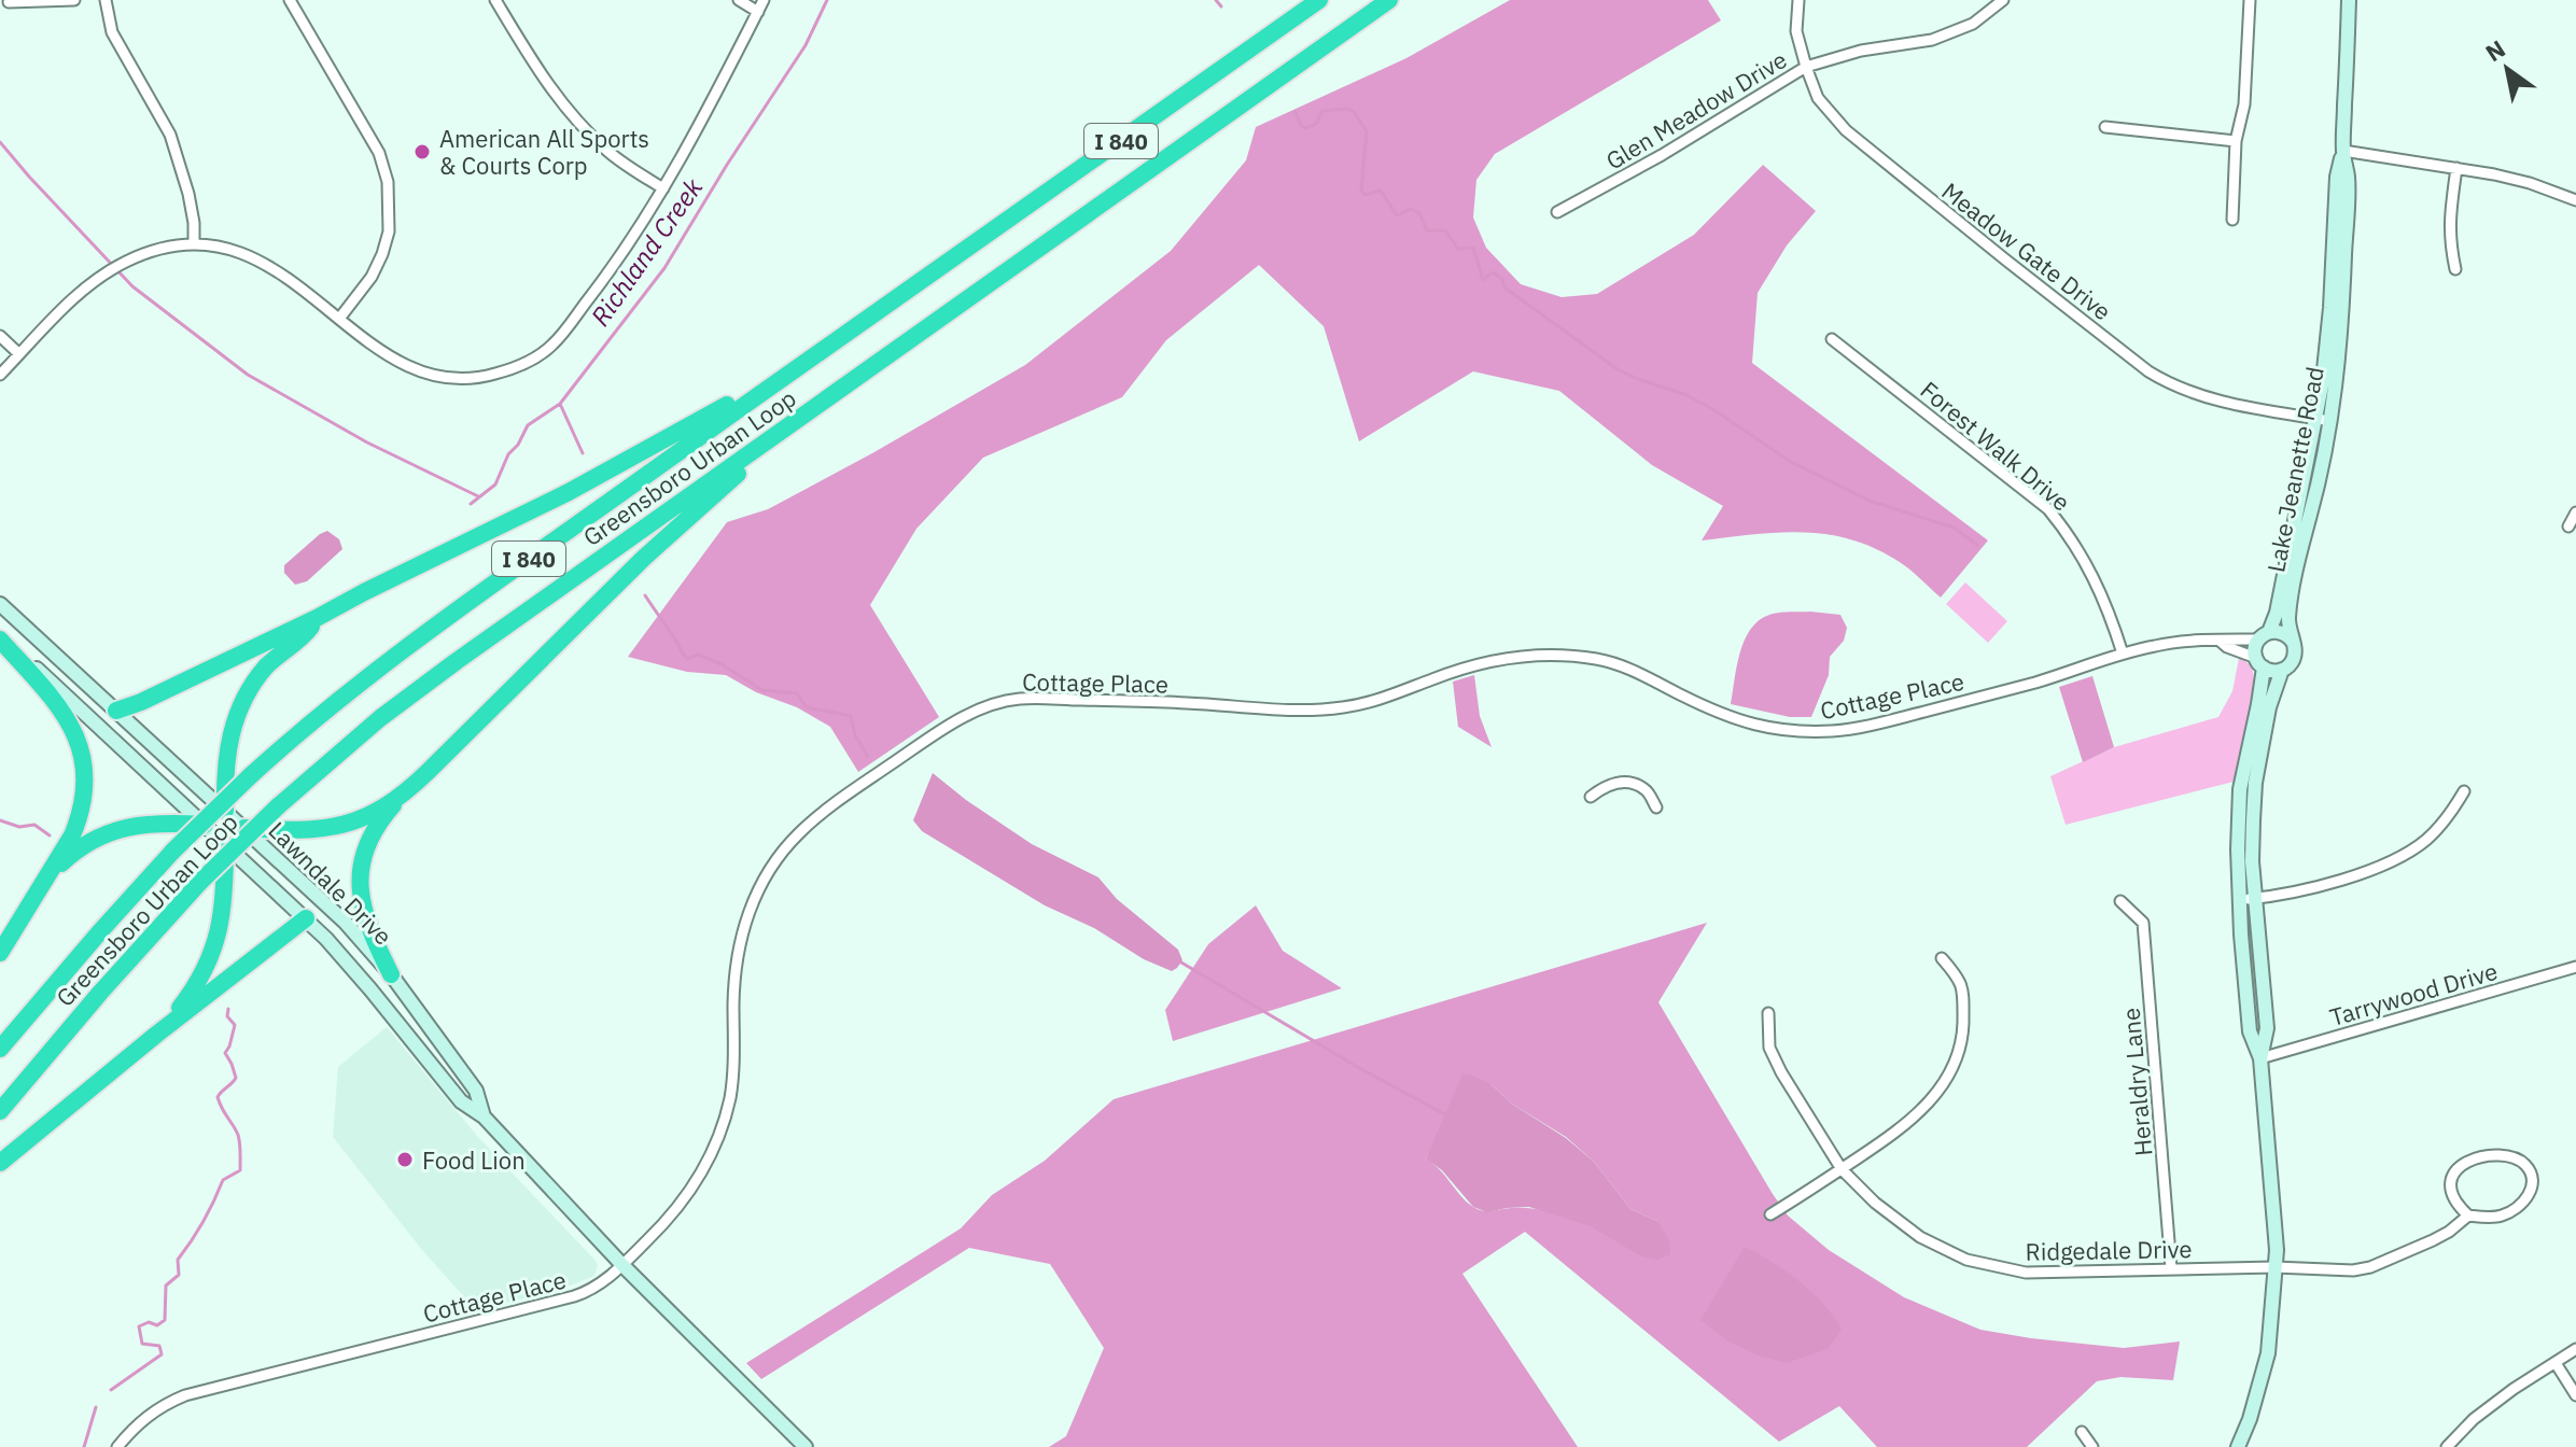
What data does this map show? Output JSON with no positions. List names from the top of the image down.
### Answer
{
  "streets": {
    "highway": ["I 840", "Greensboro Urban Loop"],
    "street": [
      "Glen Meadow Drive",
      "Meadow Gate Drive",
      "Forest Walk Drive",
      "Lake Jeanette Road",
      "Cottage Place",
      "Lawndale Drive",
      "Tarrywood Drive",
      "Heraldry Lane",
      "Ridgedale Drive"
    ]
  },
  "crossings": [
    ["Glen Meadow Drive", "Meadow Gate Drive"],
    ["Meadow Gate Drive", "Lake Jeanette Road"],
    ["Forest Walk Drive", "Cottage Place"],
    ["Lake Jeanette Road", "Cottage Place"],
    ["Cottage Place", "Lawndale Drive"],
    ["Heraldry Lane", "Ridgedale Drive"]
  ],
  "water": ["Richland Creek"],
  "places": ["American All Sports & Courts Corp", "Food Lion"],
  "north": "top left"
}
